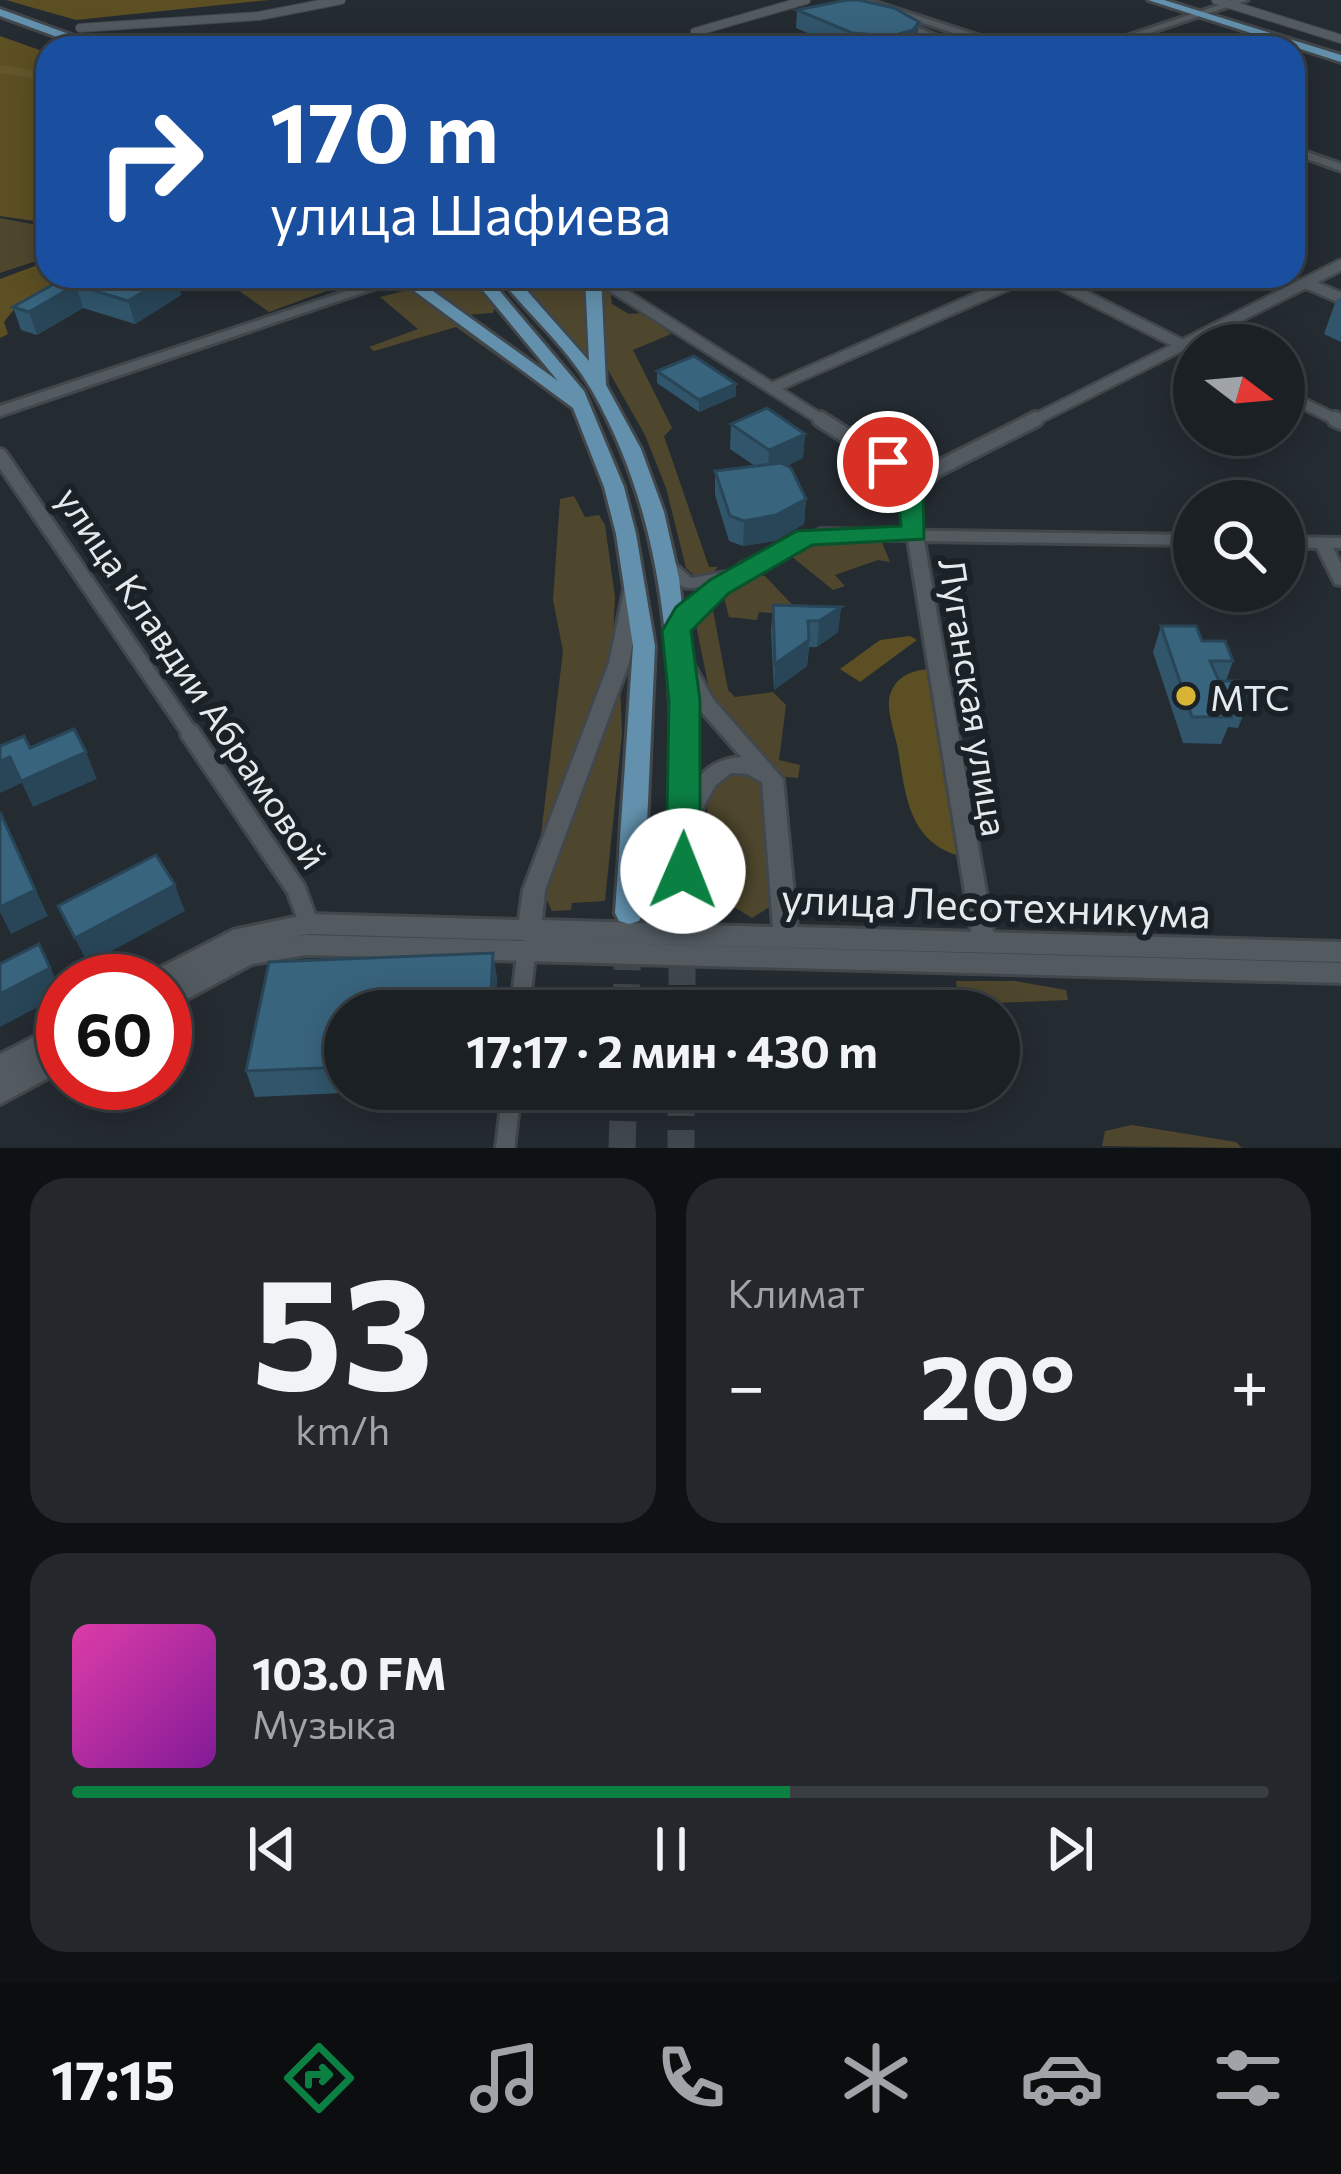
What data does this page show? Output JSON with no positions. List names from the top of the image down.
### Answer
{
  "streets": {
    "main road": ["улица Лесотехникума"],
    "street": ["улица Клавдии Абрамовой", "Луганская улица"]
  },
  "crossings": [
    ["улица Клавдии Абрамовой", "улица Лесотехникума"],
    ["Луганская улица", "улица Лесотехникума"]
  ],
  "places": ["МТС"],
  "north": "right",
  "page": {
    "turn": ["170 m", "улица Шафиева"],
    "limit": "60",
    "trip": "17:17 · 2 мин · 430 m",
    "tile": [
      ["53", "km/h"],
      "Климат"
    ],
    "heat": ["−", "20°", "+"],
    "song": ["103.0 FM", "Музыка"],
    "tabs": "17:15"
  }
}
